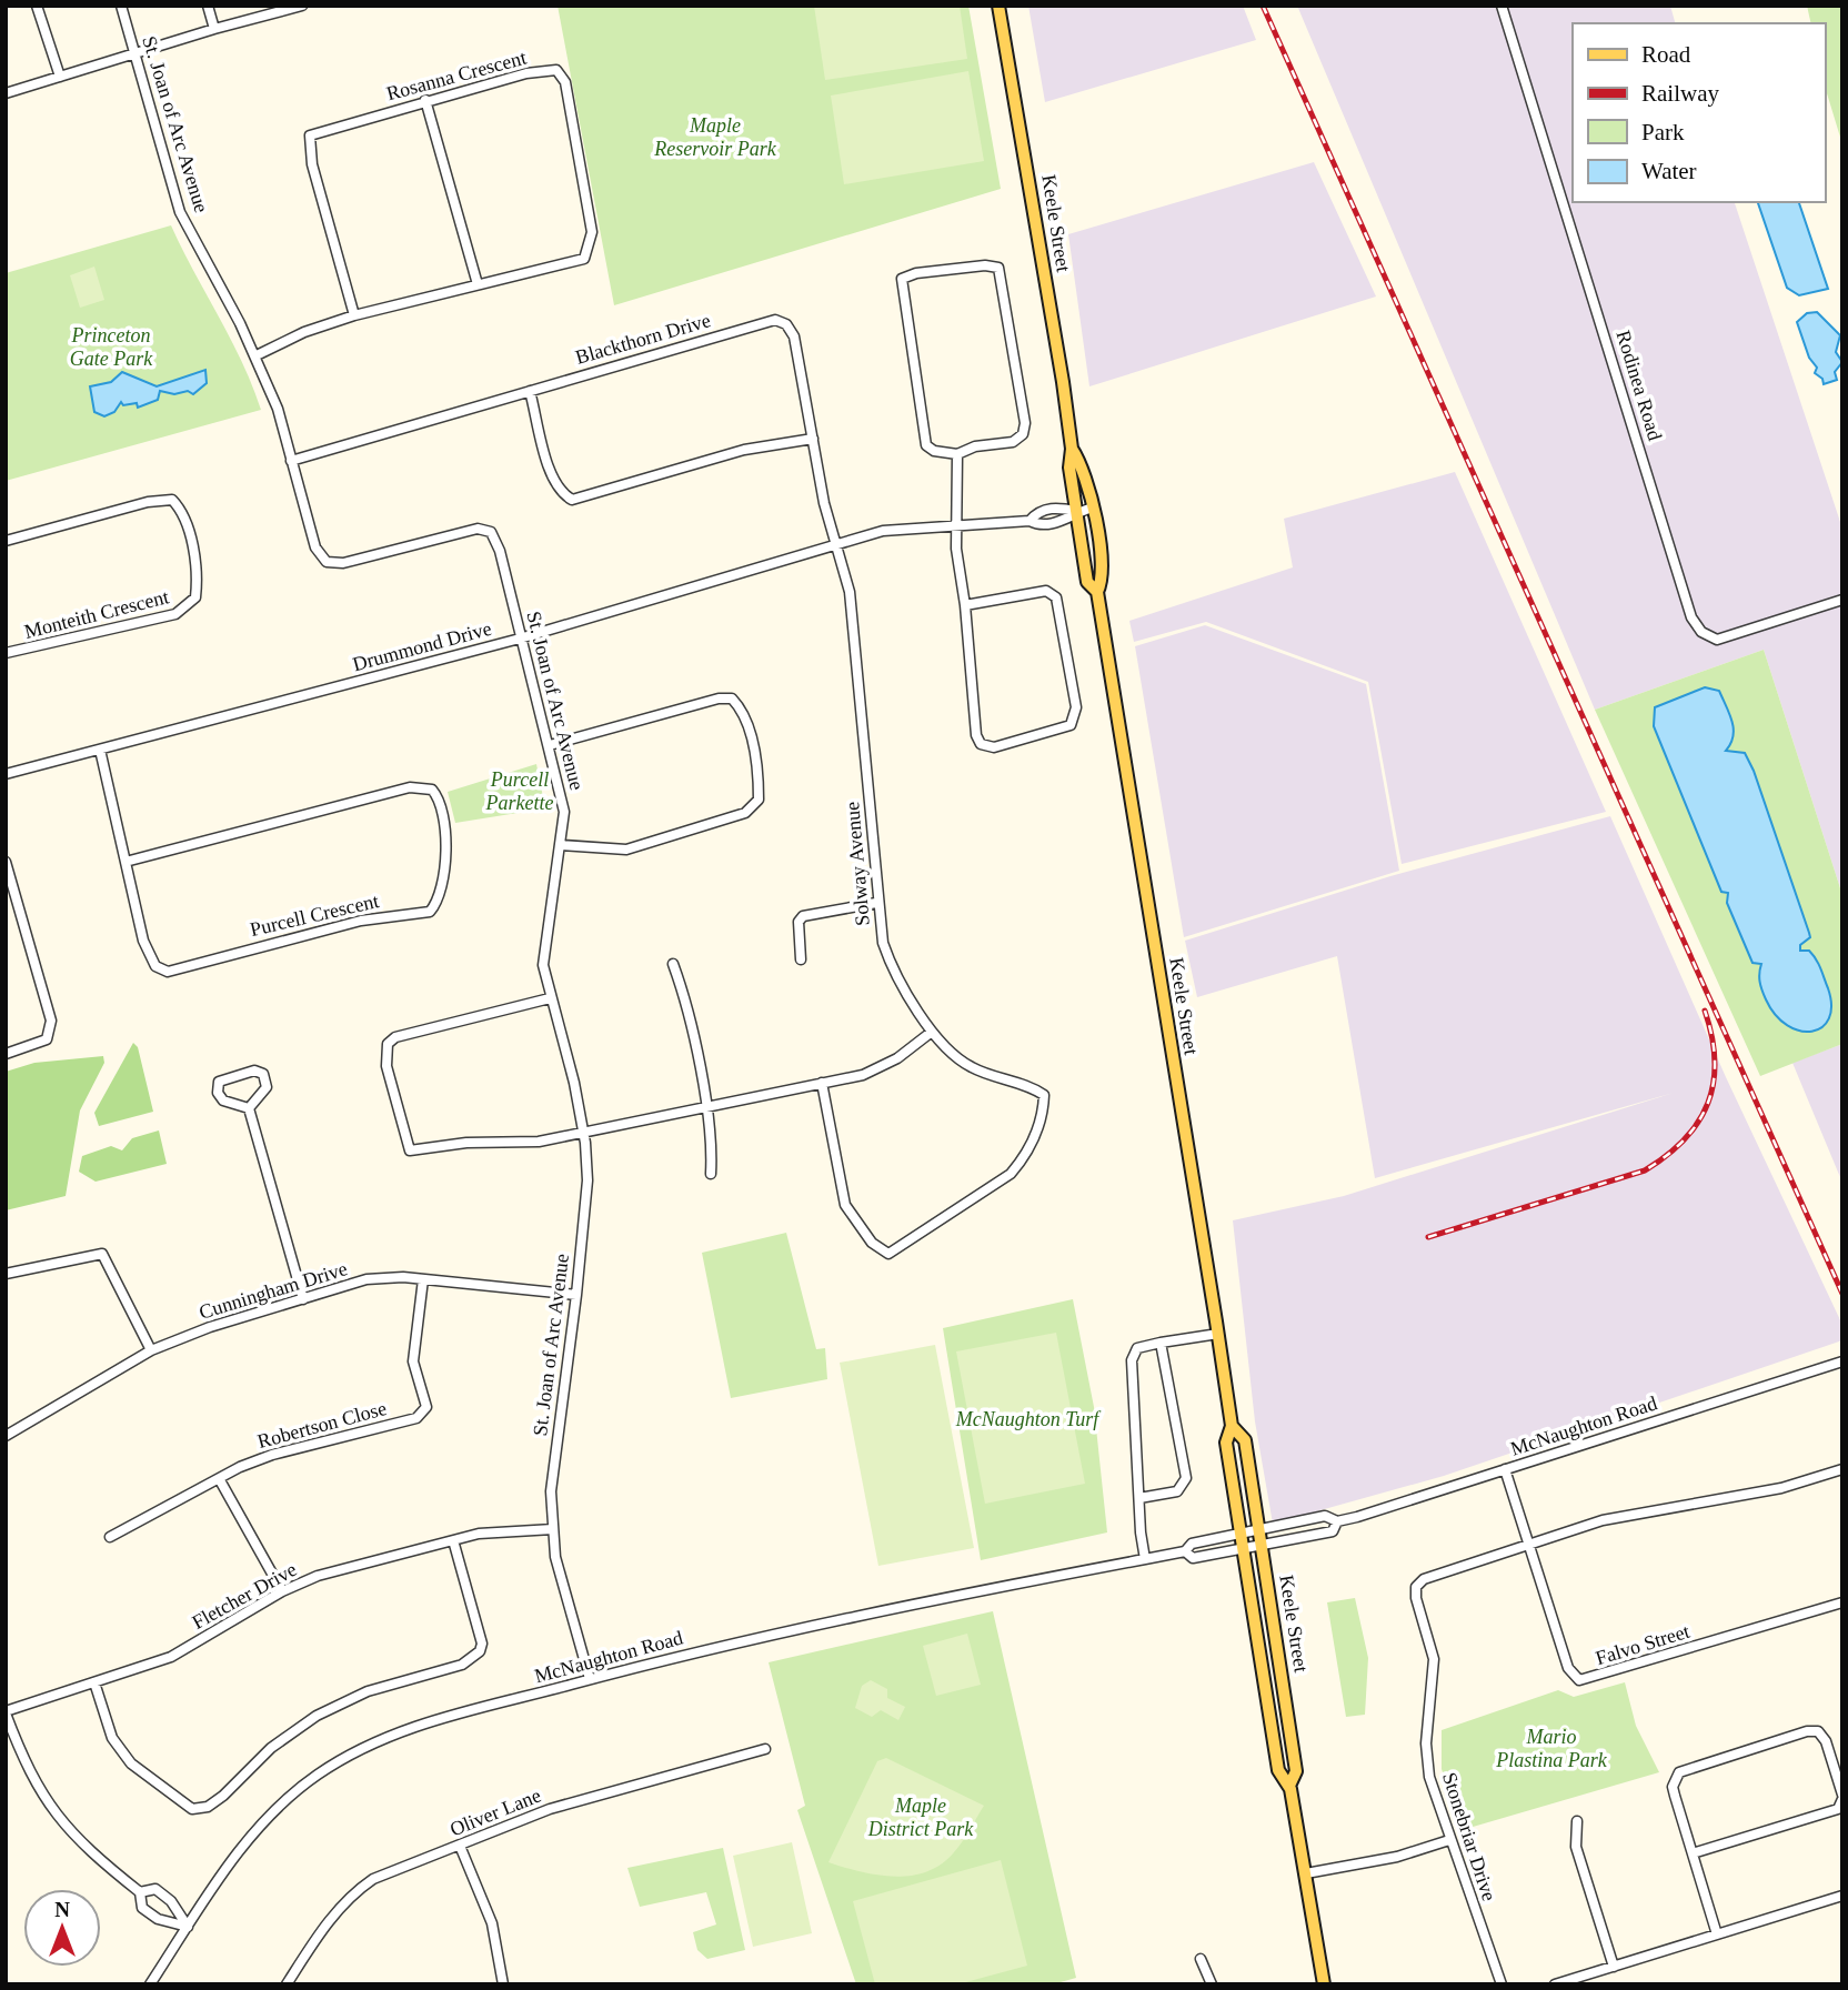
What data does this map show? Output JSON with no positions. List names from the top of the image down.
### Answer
{
  "streets": {
    "main road": ["Keele Street"],
    "street": [
      "Rosanna Crescent",
      "St. Joan of Arc Avenue",
      "Blackthorn Drive",
      "Rodinea Road",
      "Monteith Crescent",
      "Drummond Drive",
      "Solway Avenue",
      "Purcell Crescent",
      "Cunningham Drive",
      "Robertson Close",
      "McNaughton Road",
      "Fletcher Drive",
      "Falvo Street",
      "Oliver Lane",
      "Stonebriar Drive"
    ]
  },
  "crossings": [
    ["Rosanna Crescent", "St. Joan of Arc Avenue"],
    ["St. Joan of Arc Avenue", "Blackthorn Drive"],
    ["St. Joan of Arc Avenue", "Drummond Drive"],
    ["St. Joan of Arc Avenue", "Cunningham Drive"],
    ["St. Joan of Arc Avenue", "McNaughton Road"],
    ["St. Joan of Arc Avenue", "Fletcher Drive"],
    ["Keele Street", "Drummond Drive"],
    ["Keele Street", "McNaughton Road"],
    ["Blackthorn Drive", "Drummond Drive"],
    ["Blackthorn Drive", "Solway Avenue"],
    ["Drummond Drive", "Solway Avenue"],
    ["Drummond Drive", "Purcell Crescent"],
    ["Cunningham Drive", "Robertson Close"],
    ["McNaughton Road", "Falvo Street"],
    ["Falvo Street", "Stonebriar Drive"]
  ],
  "parks": [
    "Maple Reservoir Park",
    "Princeton Gate Park",
    "Purcell Parkette",
    "McNaughton Turf",
    "Mario Plastina Park",
    "Maple District Park"
  ],
  "legend": [
    "Road",
    "Railway",
    "Park",
    "Water"
  ],
  "north": "top"
}
